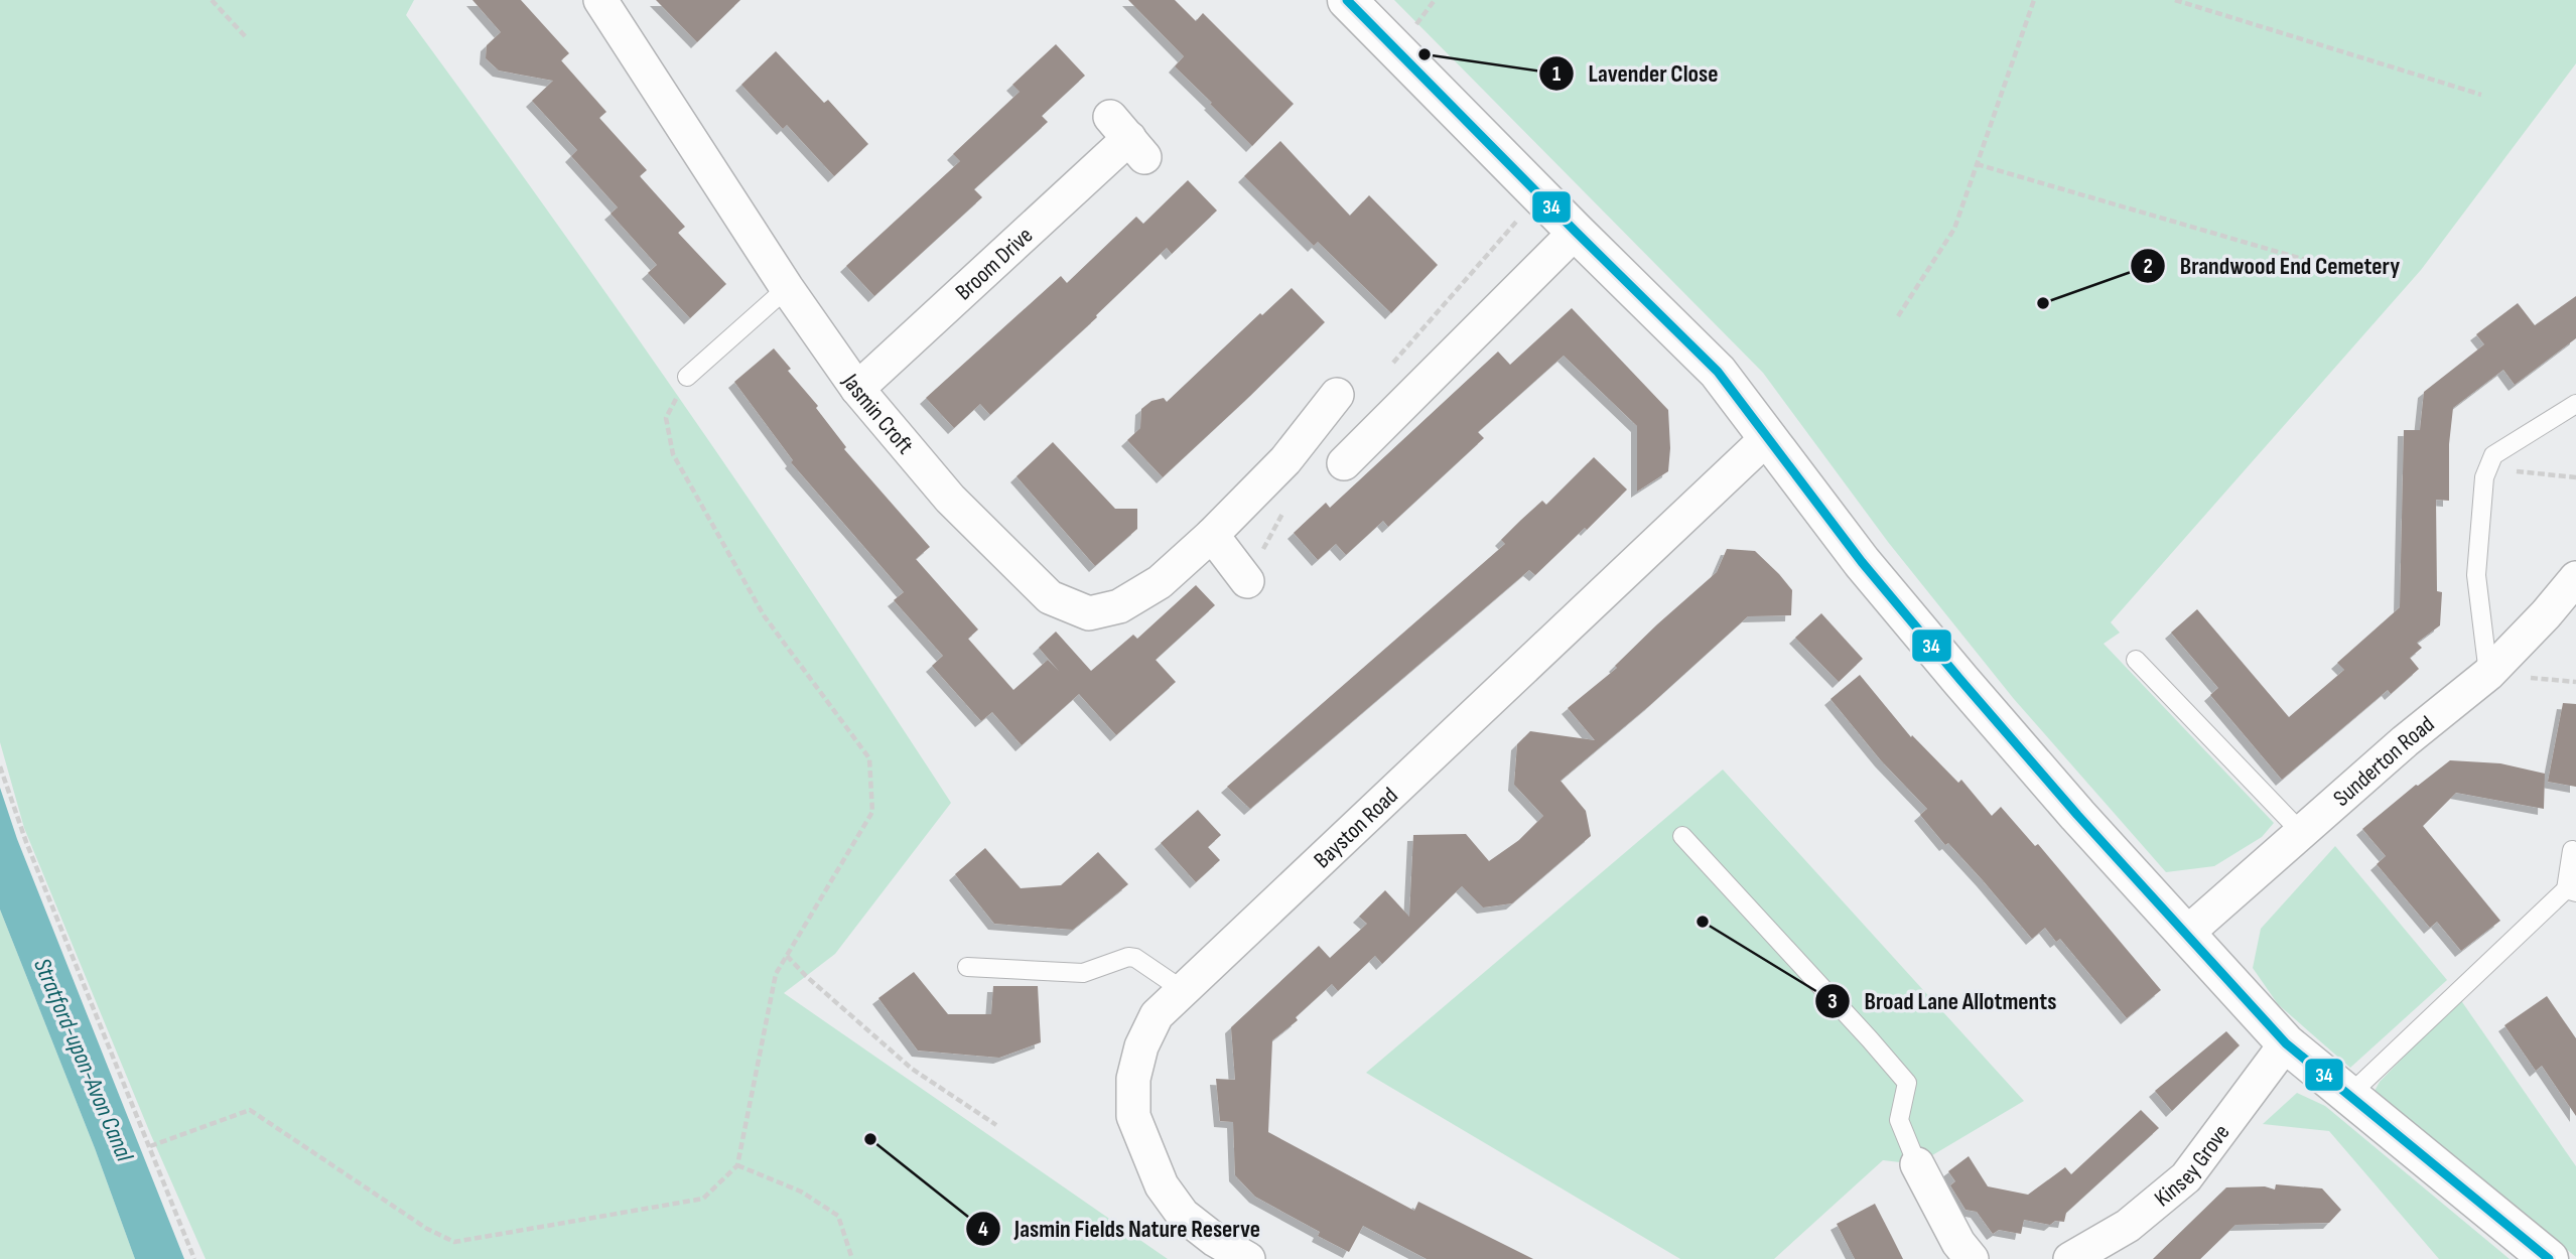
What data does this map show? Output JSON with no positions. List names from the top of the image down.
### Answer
{
  "streets": {
    "street": [
      "Broom Drive",
      "Jasmin Croft",
      "Sunderton Road",
      "Bayston Road",
      "Kinsey Grove"
    ]
  },
  "crossings": [
    ["Broom Drive", "Jasmin Croft"]
  ],
  "water": ["Stratford-upon-Avon Canal"],
  "places": [
    "Lavender Close",
    "Brandwood End Cemetery",
    "Broad Lane Allotments",
    "Jasmin Fields Nature Reserve"
  ],
  "lines": ["transit line 34"]
}
